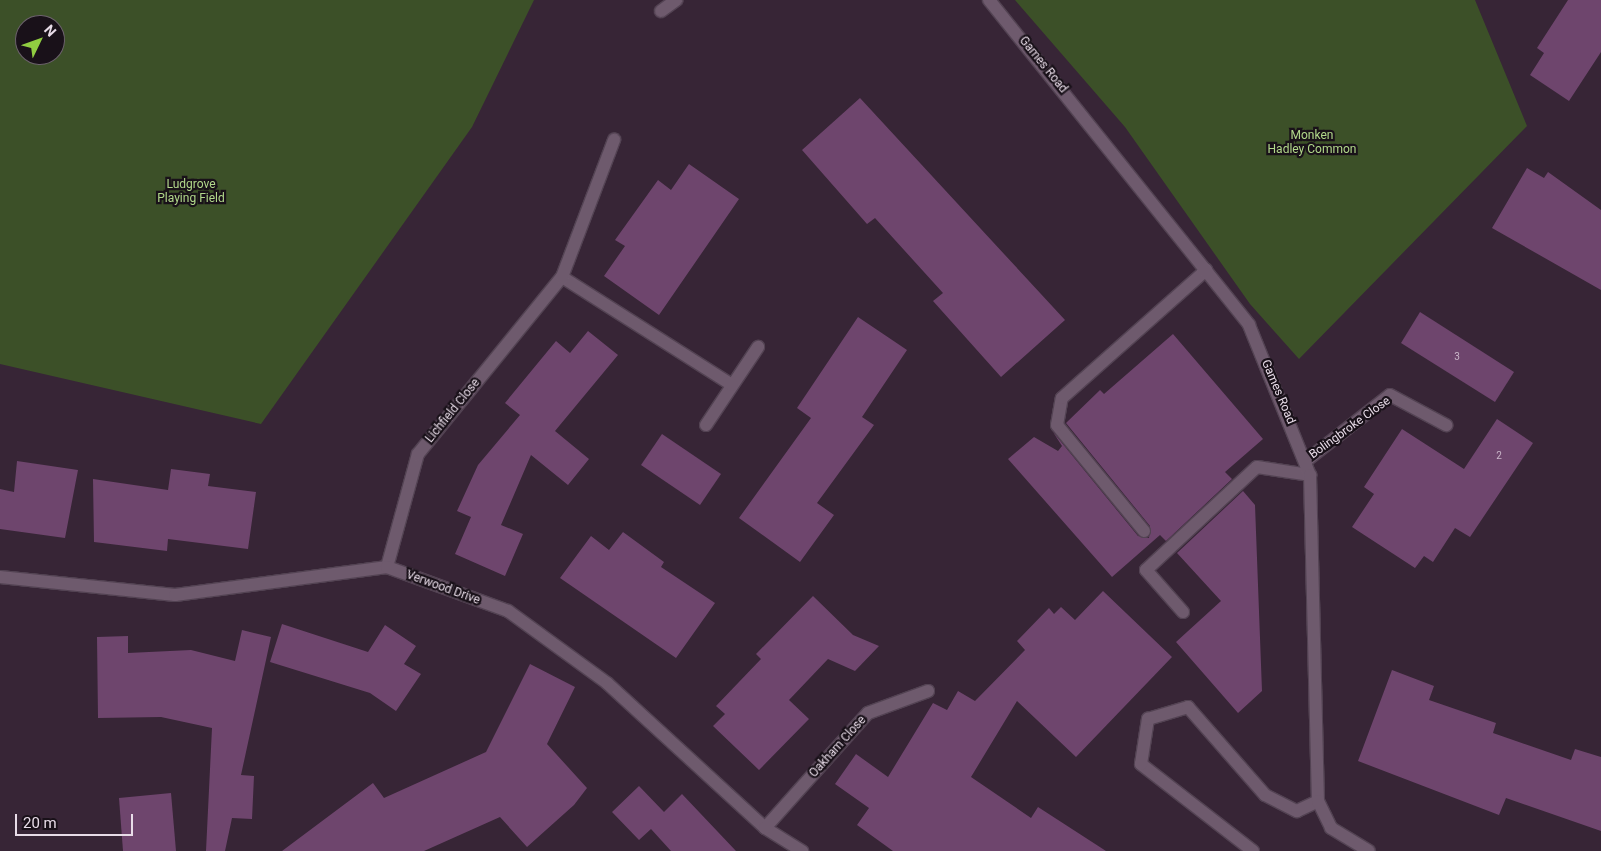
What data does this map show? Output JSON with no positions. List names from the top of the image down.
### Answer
{
  "streets": {
    "street": [
      "Games Road",
      "Lichfield Close",
      "Bolingbroke Close",
      "Verwood Drive",
      "Oakham Close"
    ]
  },
  "crossings": [
    ["Games Road", "Bolingbroke Close"],
    ["Lichfield Close", "Verwood Drive"],
    ["Verwood Drive", "Oakham Close"]
  ],
  "parks": ["Monken Hadley Common", "Ludgrove Playing Field"],
  "house_numbers": ["3", "2"],
  "scale_bar": "20 m",
  "north": "top right"
}
